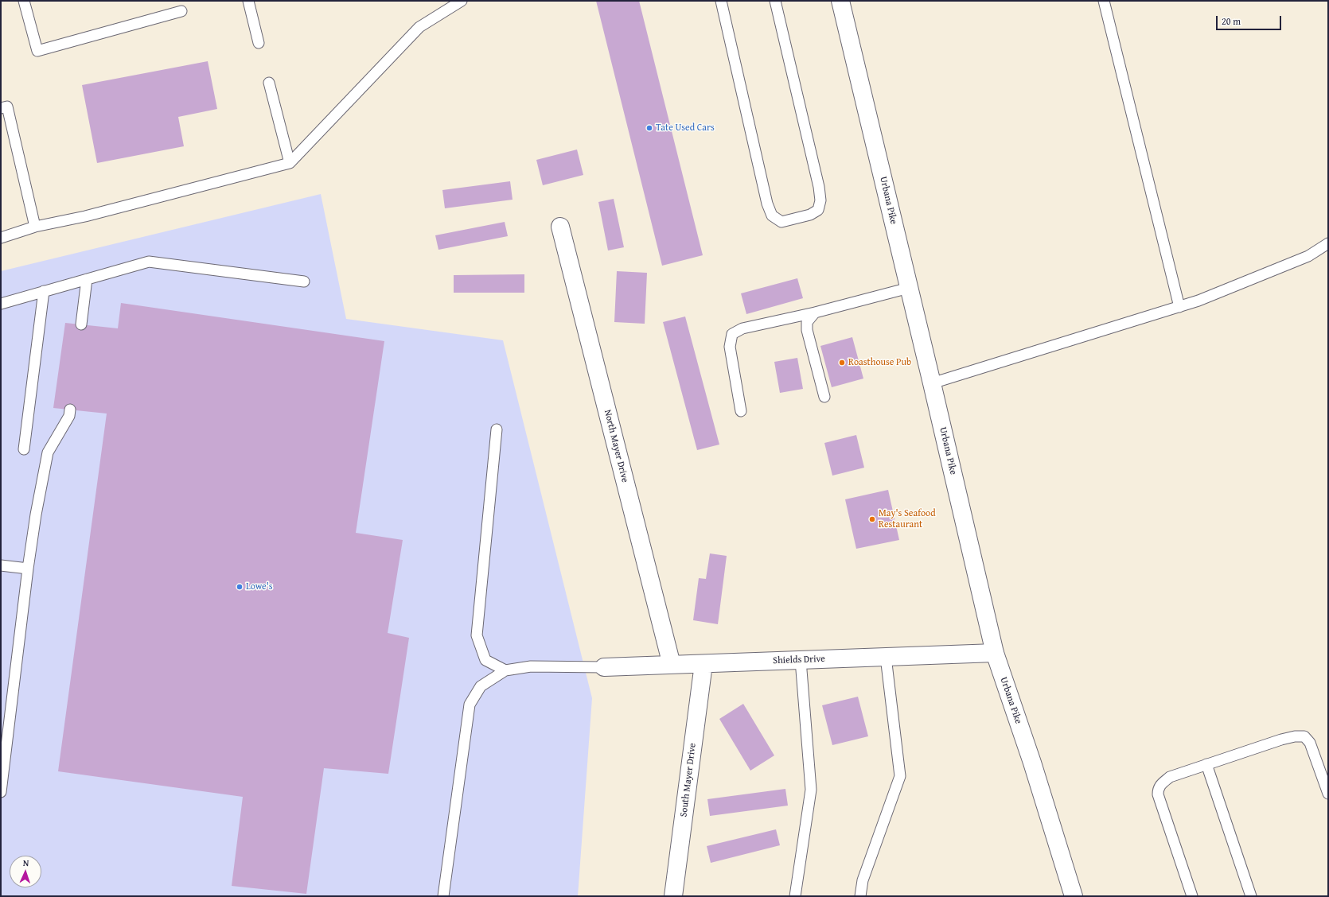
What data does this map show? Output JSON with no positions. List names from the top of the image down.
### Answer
{
  "streets": {
    "street": [
      "Urbana Pike",
      "North Mayer Drive",
      "Shields Drive",
      "South Mayer Drive"
    ]
  },
  "crossings": [
    ["Urbana Pike", "Shields Drive"],
    ["North Mayer Drive", "Shields Drive"],
    ["Shields Drive", "South Mayer Drive"]
  ],
  "places": [
    "Tate Used Cars",
    "Roasthouse Pub",
    "May's Seafood Restaurant",
    "Lowe's"
  ],
  "scale_bar": "20 m",
  "north": "top"
}
